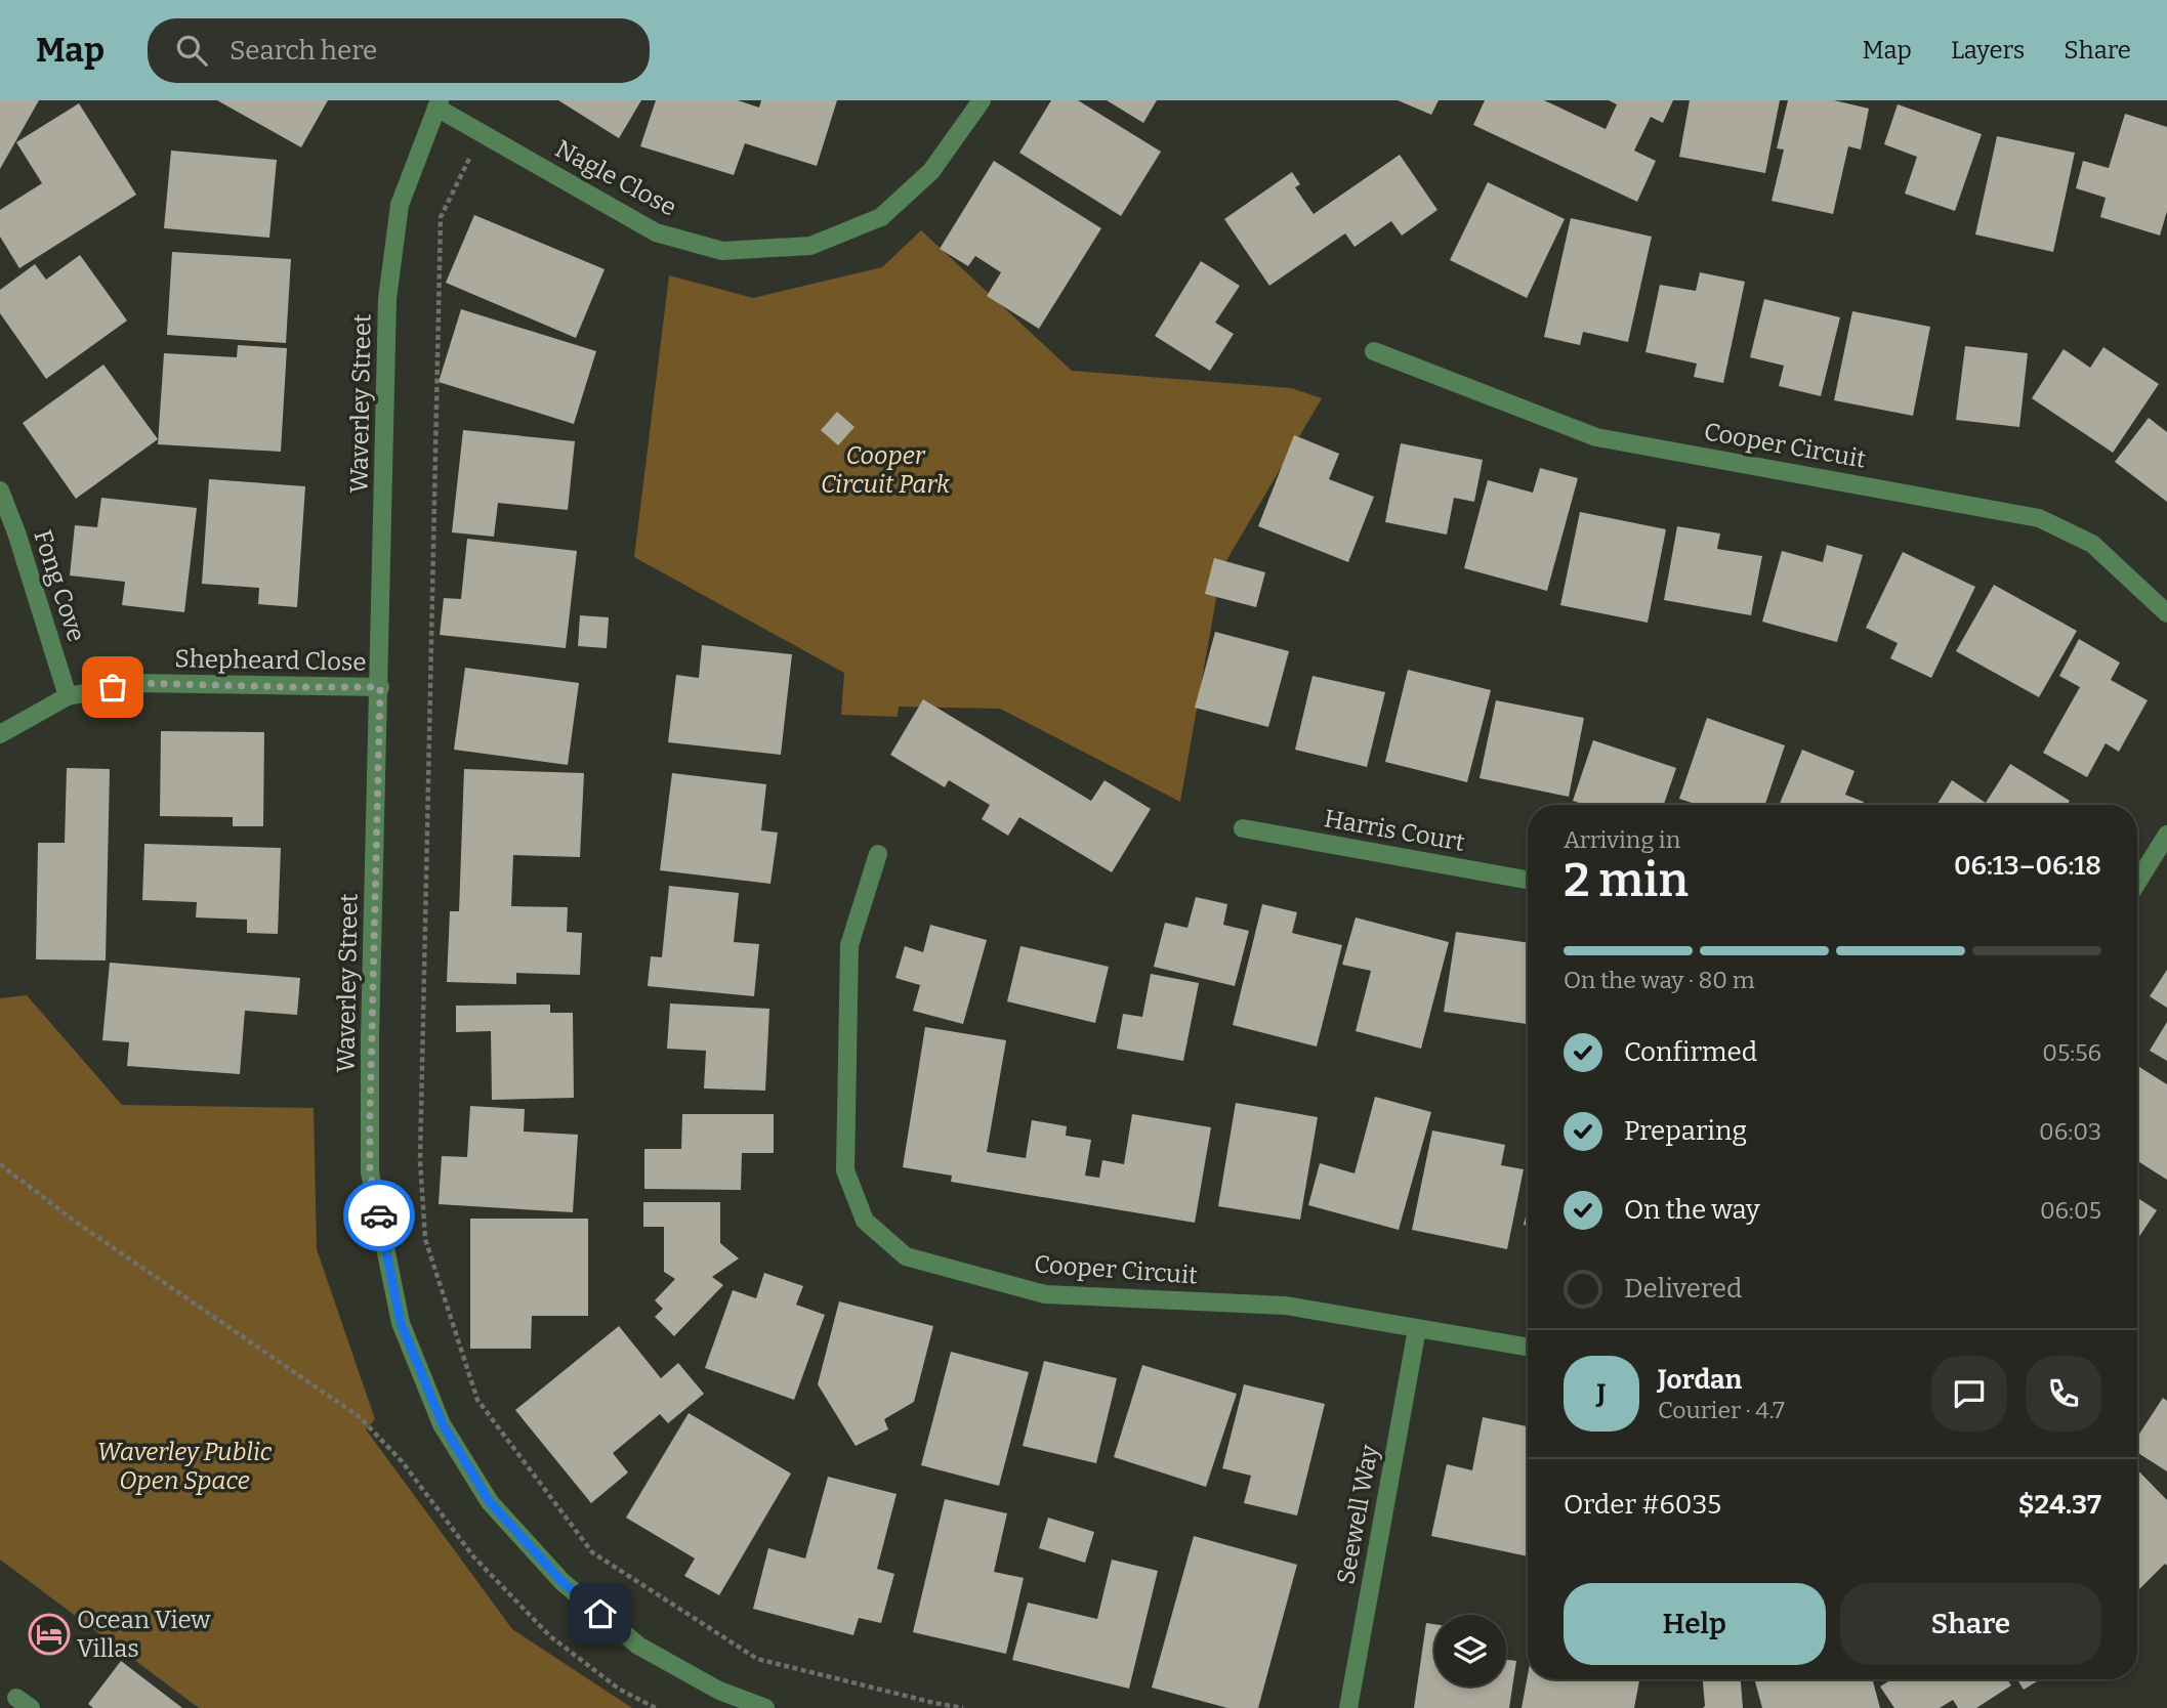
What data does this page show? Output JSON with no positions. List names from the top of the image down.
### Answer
{
  "streets": {
    "street": [
      "Nagle Close",
      "Waverley Street",
      "Cooper Circuit",
      "Fong Cove",
      "Shepheard Close",
      "Harris Court",
      "Seewell Way"
    ]
  },
  "crossings": [
    ["Nagle Close", "Waverley Street"],
    ["Waverley Street", "Shepheard Close"],
    ["Cooper Circuit", "Seewell Way"],
    ["Fong Cove", "Shepheard Close"]
  ],
  "parks": ["Cooper Circuit Park", "Waverley Public Open Space"],
  "places": {
    "hotel": ["Ocean View Villas"]
  },
  "page": {
    "header": "Map",
    "search": "Search here",
    "nav": ["Map", "Layers", "Share"],
    "heading": ["2 min", "Arriving in", "06:13–06:18"],
    "panel": [
      "Jordan",
      "Courier · 4.7",
      "Order #6035",
      "$24.37"
    ],
    "bar": "On the way · 80 m",
    "list": [
      ["Confirmed", "05:56"],
      ["Preparing", "06:03"],
      ["On the way", "06:05"],
      "Delivered"
    ],
    "round": "J",
    "buttons": ["Help", "Share"]
  }
}
